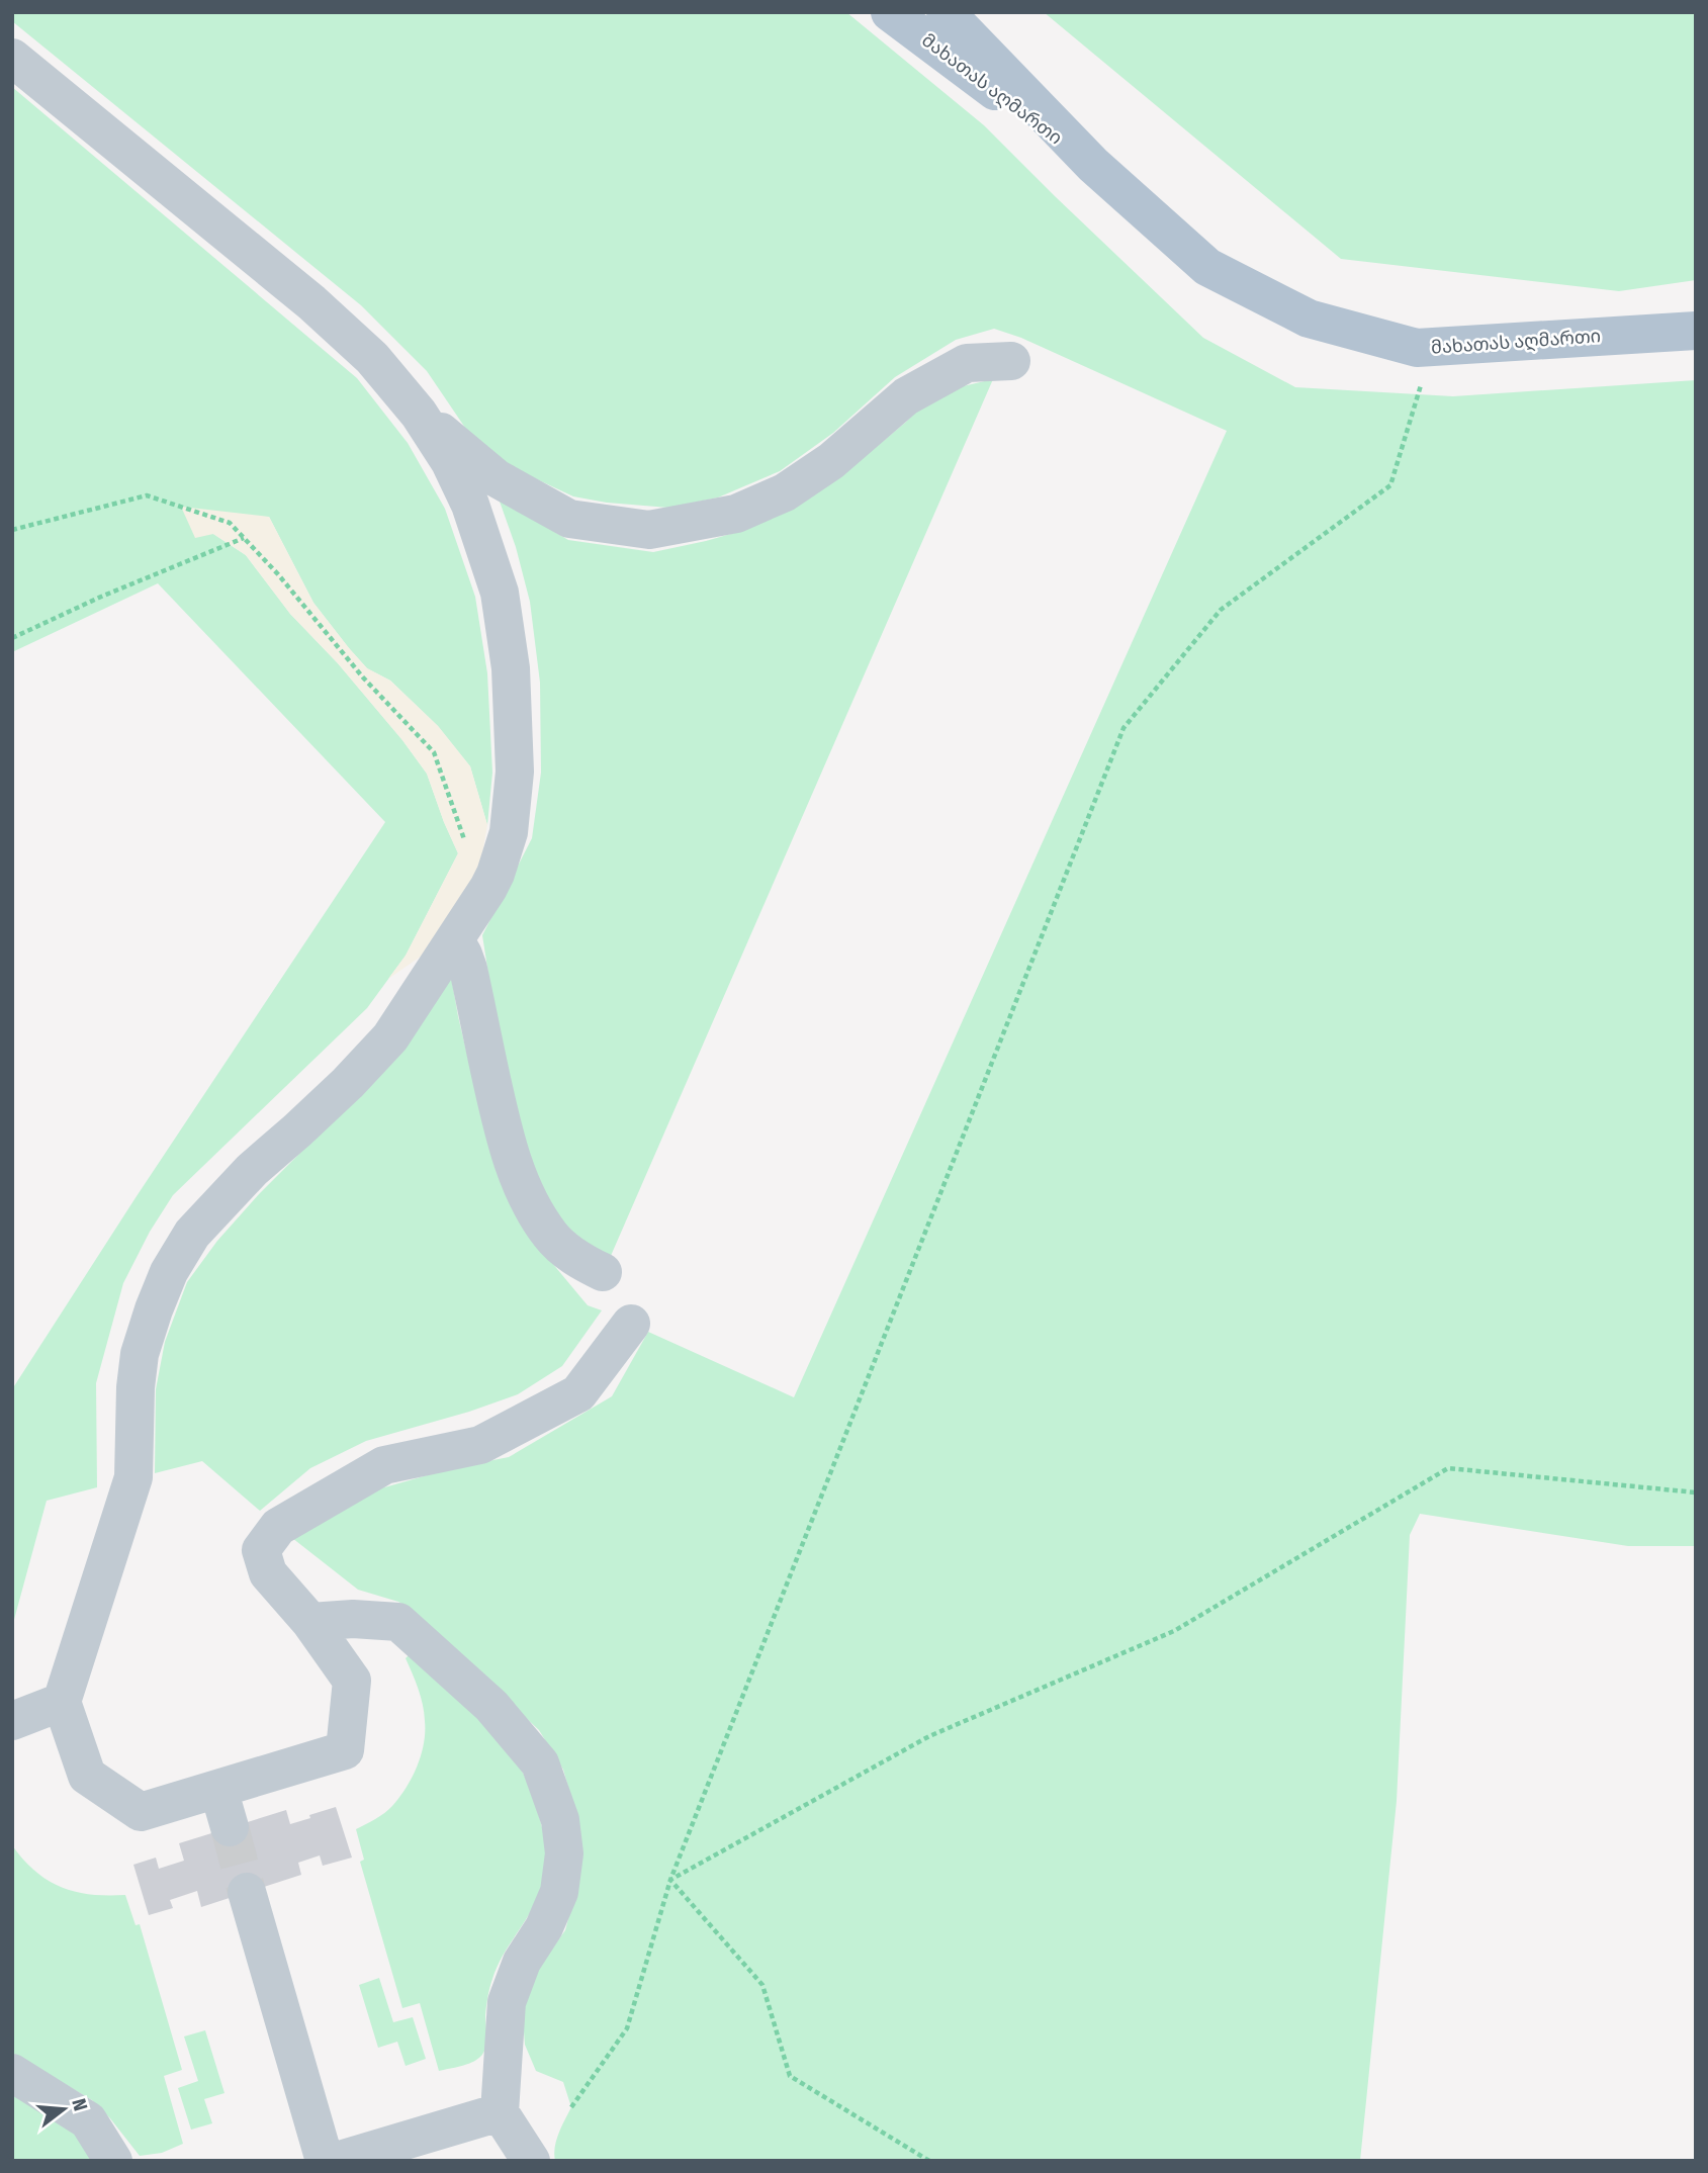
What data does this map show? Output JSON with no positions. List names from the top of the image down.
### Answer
{
  "streets": {
    "main road": ["მახათას აღმართი"]
  },
  "north": "right"
}
